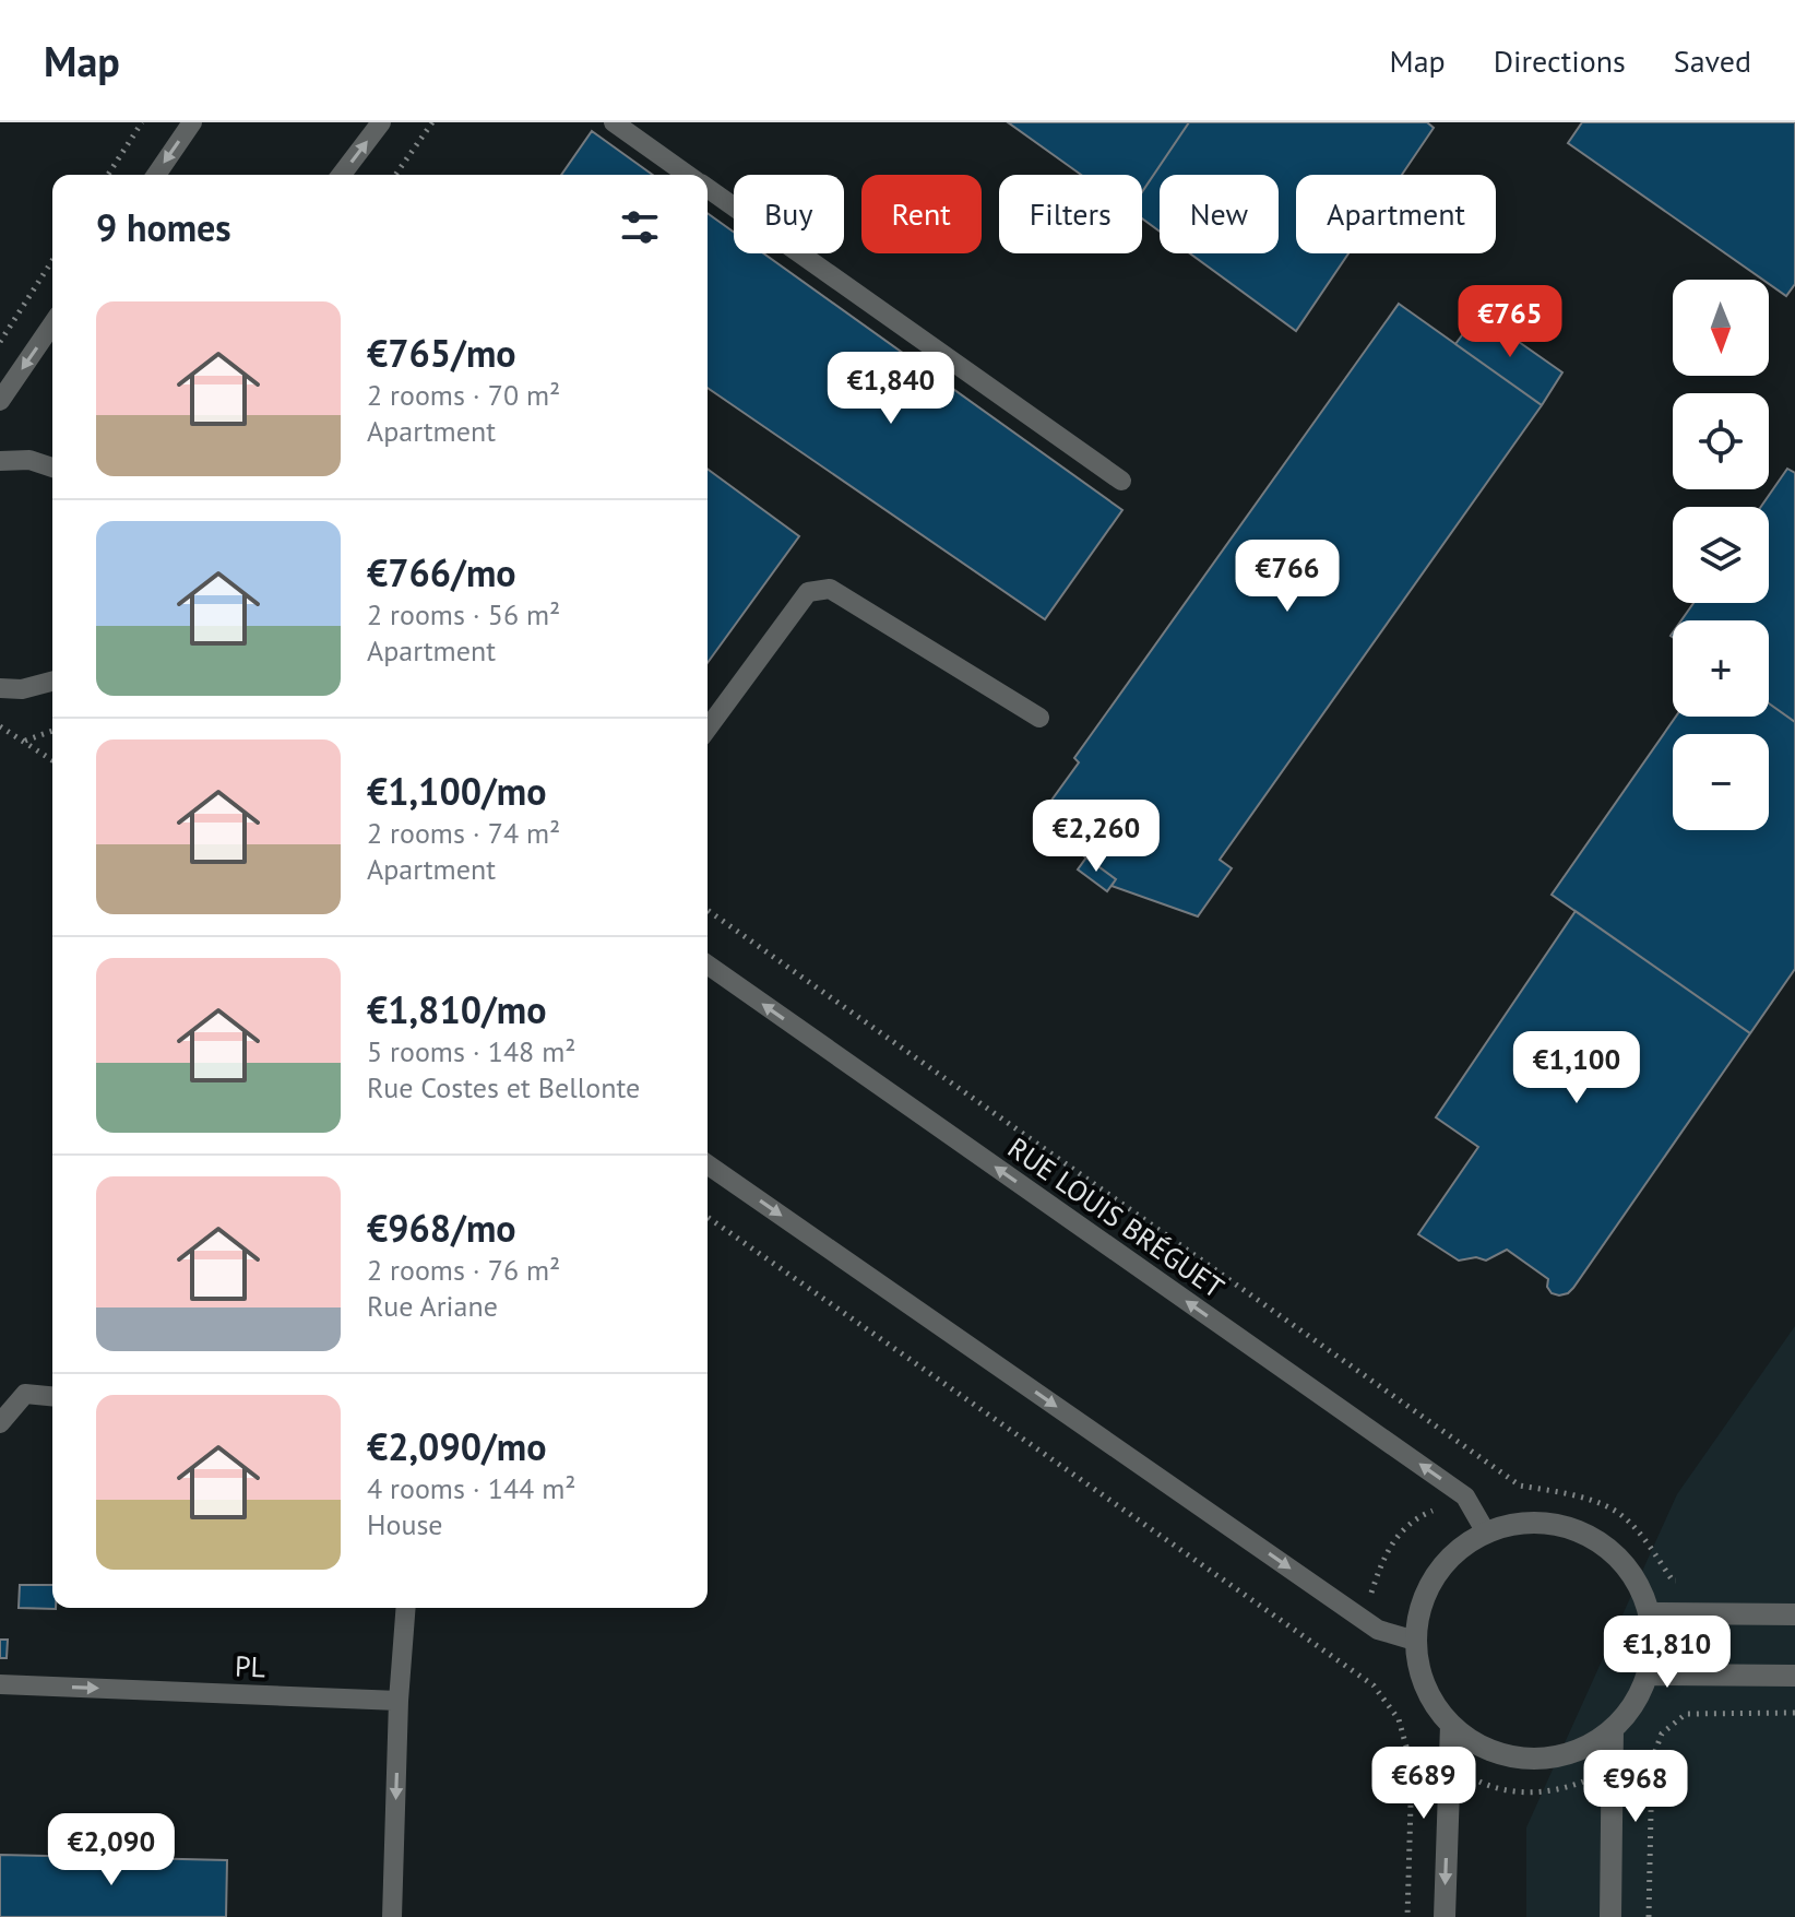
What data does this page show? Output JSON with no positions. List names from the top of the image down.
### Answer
{
  "streets": {
    "lane": ["RUE LOUIS BRÉGUET", "PL"]
  },
  "one_way": ["PL"],
  "north": "bottom",
  "page": {
    "header": "Map",
    "nav": ["Map", "Directions", "Saved"],
    "chip": [
      "Buy",
      "Rent",
      "Filters",
      "New",
      "Apartment"
    ],
    "heading": "9 homes",
    "map_buttons": ["+", "−"],
    "list": [
      {
        "name": "€765/mo",
        "note": "2 rooms · 70 m² · Apartment"
      },
      {
        "name": "€766/mo",
        "note": "2 rooms · 56 m² · Apartment"
      },
      {
        "name": "€1,100/mo",
        "note": "2 rooms · 74 m² · Apartment"
      },
      {
        "name": "€1,810/mo",
        "note": "5 rooms · 148 m² · Rue Costes et Bellonte"
      },
      {
        "name": "€968/mo",
        "note": "2 rooms · 76 m² · Rue Ariane"
      },
      {
        "name": "€2,090/mo",
        "note": "4 rooms · 144 m² · House"
      }
    ],
    "price": [
      "€765",
      "€1,840",
      "€766",
      "€2,260",
      "€1,100",
      "€1,810",
      "€689",
      "€968",
      "€2,090"
    ]
  }
}
